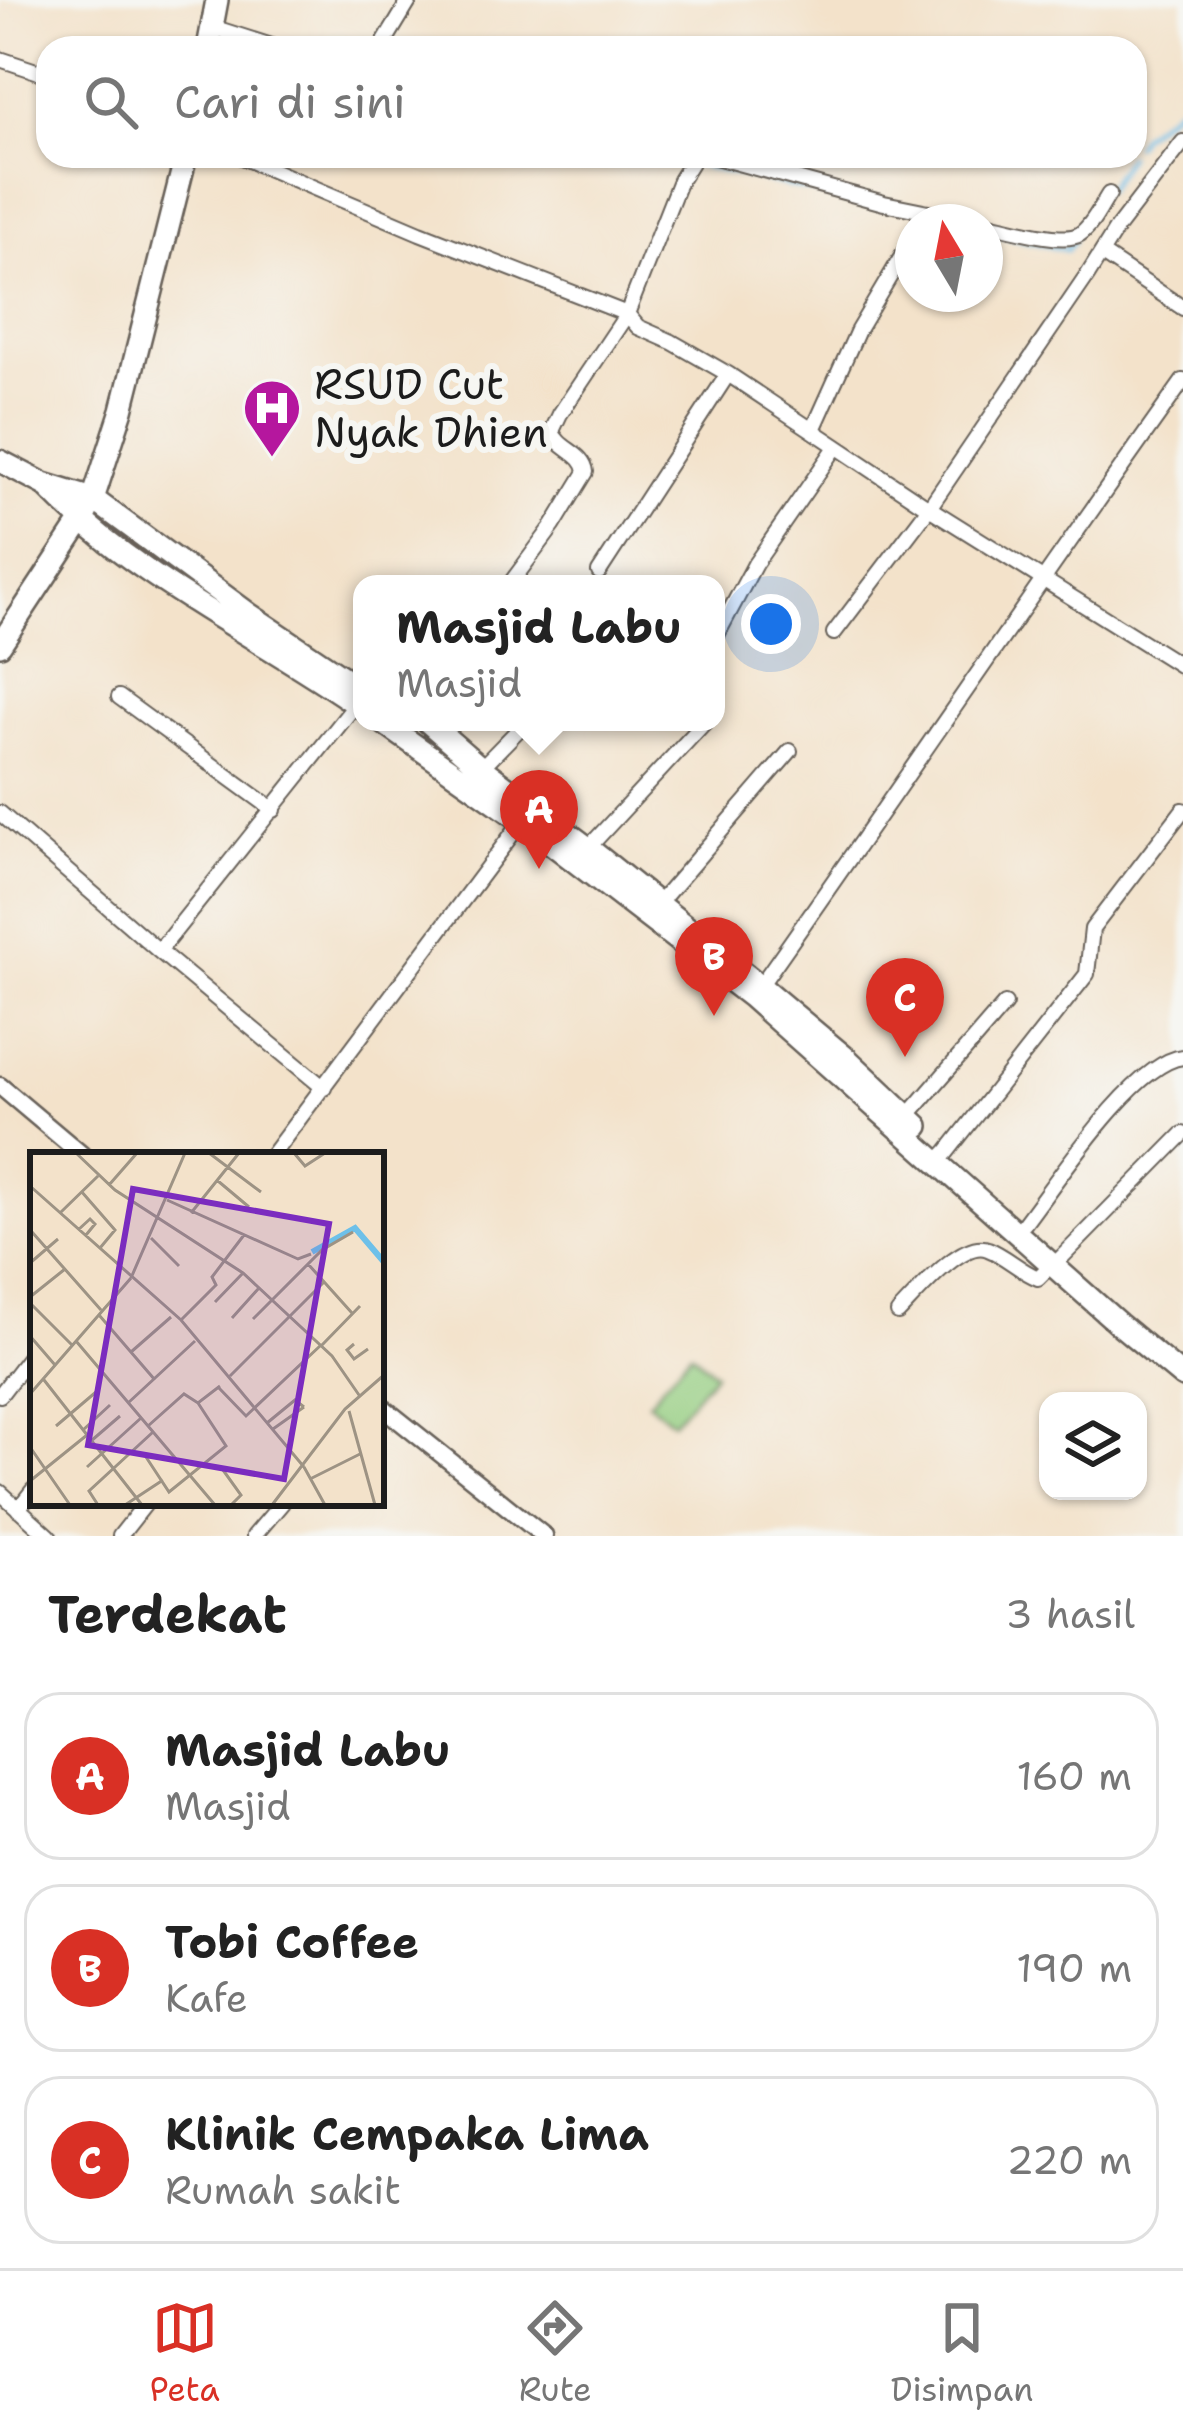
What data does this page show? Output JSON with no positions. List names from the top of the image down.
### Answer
{
  "places": {
    "hospital": ["RSUD Cut Nyak Dhien"]
  },
  "north": "top",
  "page": {
    "search": "Cari di sini",
    "popup": ["Masjid Labu", "Masjid"],
    "pins": ["A", "B", "C"],
    "heading": ["Terdekat", "3 hasil"],
    "list": [
      {
        "mark": "A",
        "name": "Masjid Labu",
        "note": "Masjid",
        "value": "160 m"
      },
      {
        "mark": "B",
        "name": "Tobi Coffee",
        "note": "Kafe",
        "value": "190 m"
      },
      {
        "mark": "C",
        "name": "Klinik Cempaka Lima",
        "note": "Rumah sakit",
        "value": "220 m"
      }
    ],
    "nav": ["Peta", "Rute", "Disimpan"]
  }
}
